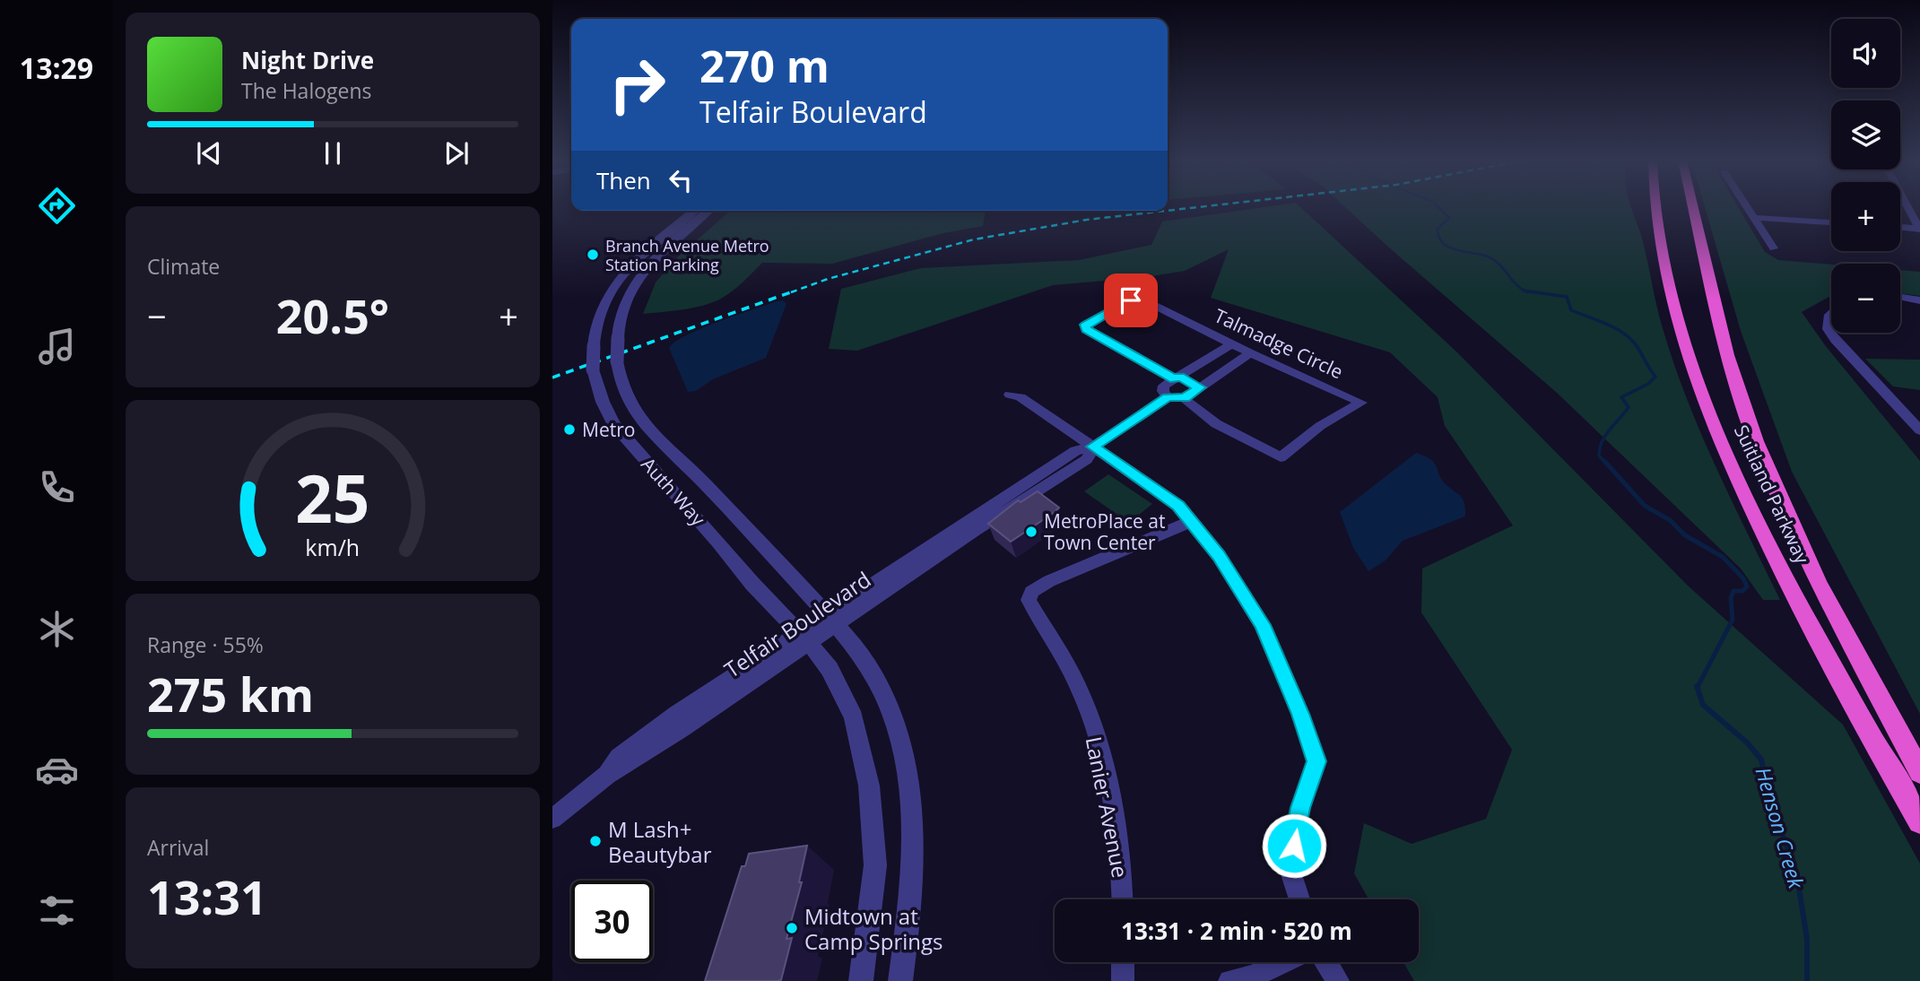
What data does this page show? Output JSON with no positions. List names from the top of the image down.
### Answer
{
  "streets": {
    "highway": ["Suitland Parkway"],
    "street": [
      "Talmadge Circle",
      "Auth Way",
      "Telfair Boulevard",
      "Lanier Avenue"
    ]
  },
  "crossings": [
    ["Auth Way", "Telfair Boulevard"]
  ],
  "water": ["Henson Creek"],
  "places": [
    "Branch Avenue Metro Station Parking",
    "Metro",
    "MetroPlace at Town Center",
    "M Lash+ Beautybar",
    "Midtown at Camp Springs"
  ],
  "page": {
    "tabs": "13:29",
    "map_buttons": ["+", "−"],
    "turn": ["270 m", "Telfair Boulevard"],
    "song": ["Night Drive", "The Halogens"],
    "then": "Then",
    "tile": [
      "Climate",
      ["Range · 55%", "275 km"],
      ["Arrival", "13:31"]
    ],
    "heat": ["−", "20.5°", "+"],
    "limit": "30",
    "trip": "13:31 · 2 min · 520 m",
    "gauge": ["25", "km/h"]
  }
}
